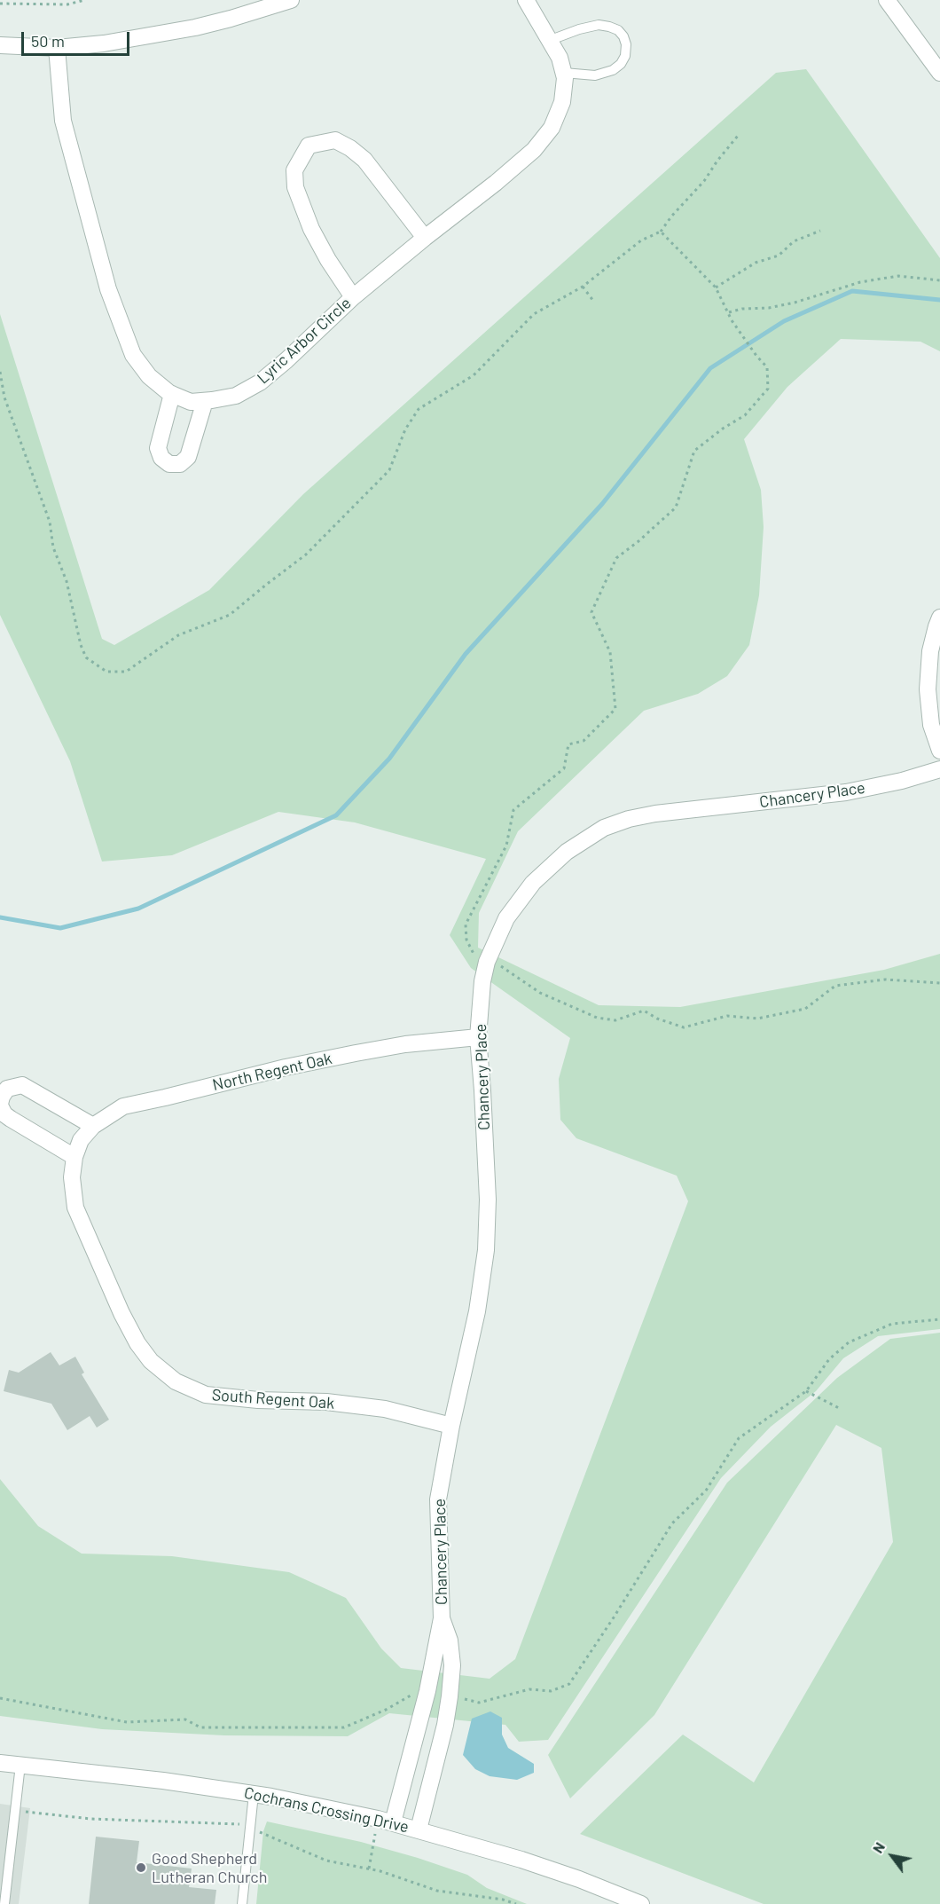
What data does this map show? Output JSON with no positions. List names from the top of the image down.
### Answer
{
  "streets": {
    "street": [
      "Lyric Arbor Circle",
      "Chancery Place",
      "North Regent Oak",
      "South Regent Oak",
      "Cochrans Crossing Drive"
    ]
  },
  "crossings": [
    ["Chancery Place", "North Regent Oak"],
    ["Chancery Place", "South Regent Oak"],
    ["Chancery Place", "Cochrans Crossing Drive"],
    ["North Regent Oak", "South Regent Oak"]
  ],
  "places": ["Good Shepherd Lutheran Church"],
  "scale_bar": "50 m",
  "north": "top left"
}
